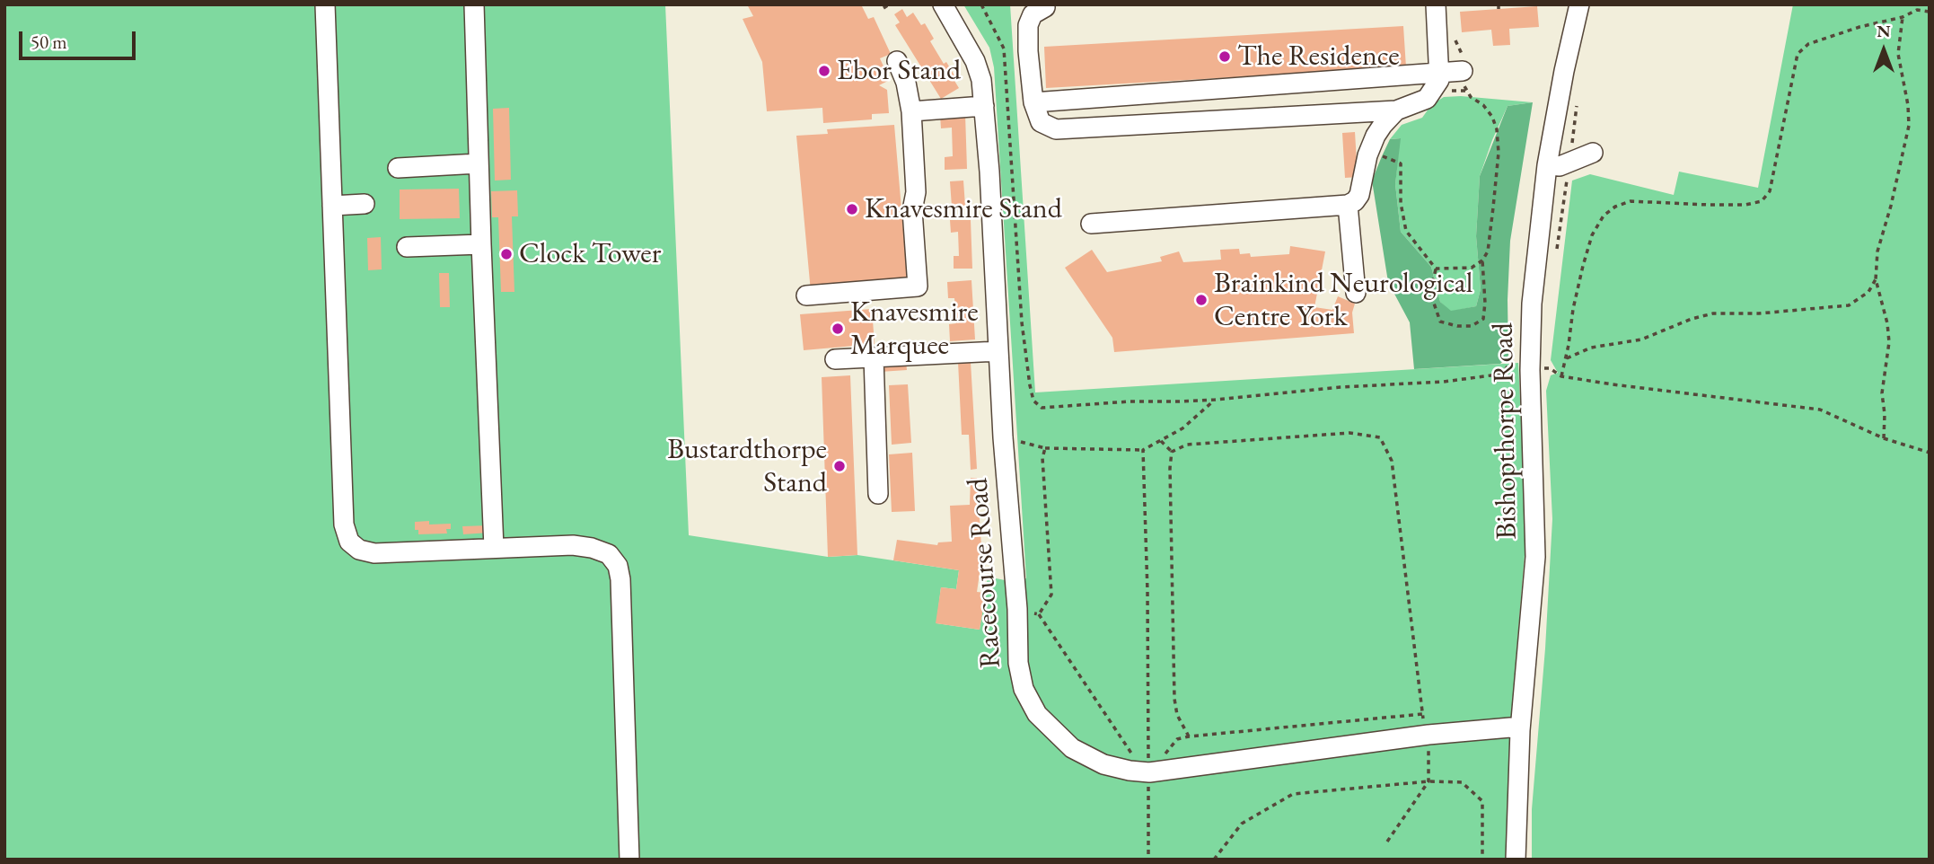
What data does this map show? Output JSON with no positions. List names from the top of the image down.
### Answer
{
  "streets": {
    "street": ["Bishopthorpe Road", "Racecourse Road"]
  },
  "crossings": [
    ["Bishopthorpe Road", "Racecourse Road"]
  ],
  "places": [
    "The Residence",
    "Ebor Stand",
    "Knavesmire Stand",
    "Clock Tower",
    "Brainkind Neurological Centre York",
    "Knavesmire Marquee",
    "Bustardthorpe Stand"
  ],
  "scale_bar": "50 m",
  "north": "top"
}
